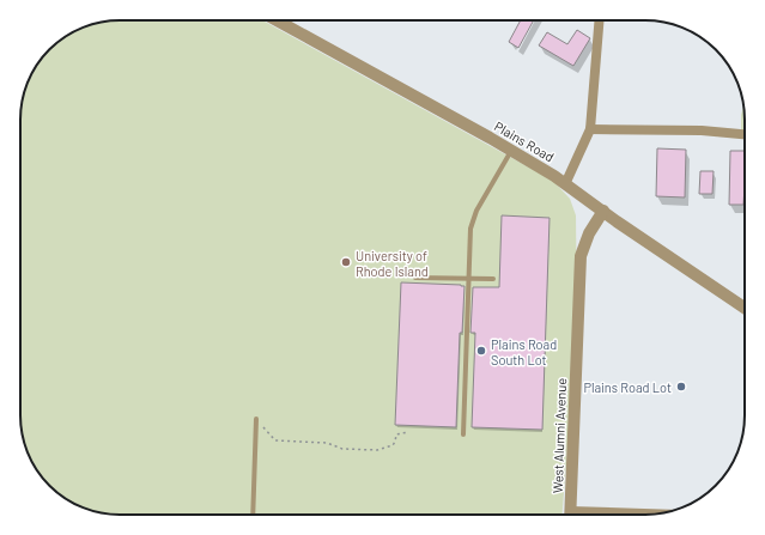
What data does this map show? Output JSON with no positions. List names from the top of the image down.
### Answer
{
  "streets": {
    "street": ["Plains Road", "West Alumni Avenue"]
  },
  "crossings": [
    ["Plains Road", "West Alumni Avenue"]
  ],
  "places": ["University of Rhode Island", "Plains Road South Lot", "Plains Road Lot"]
}
